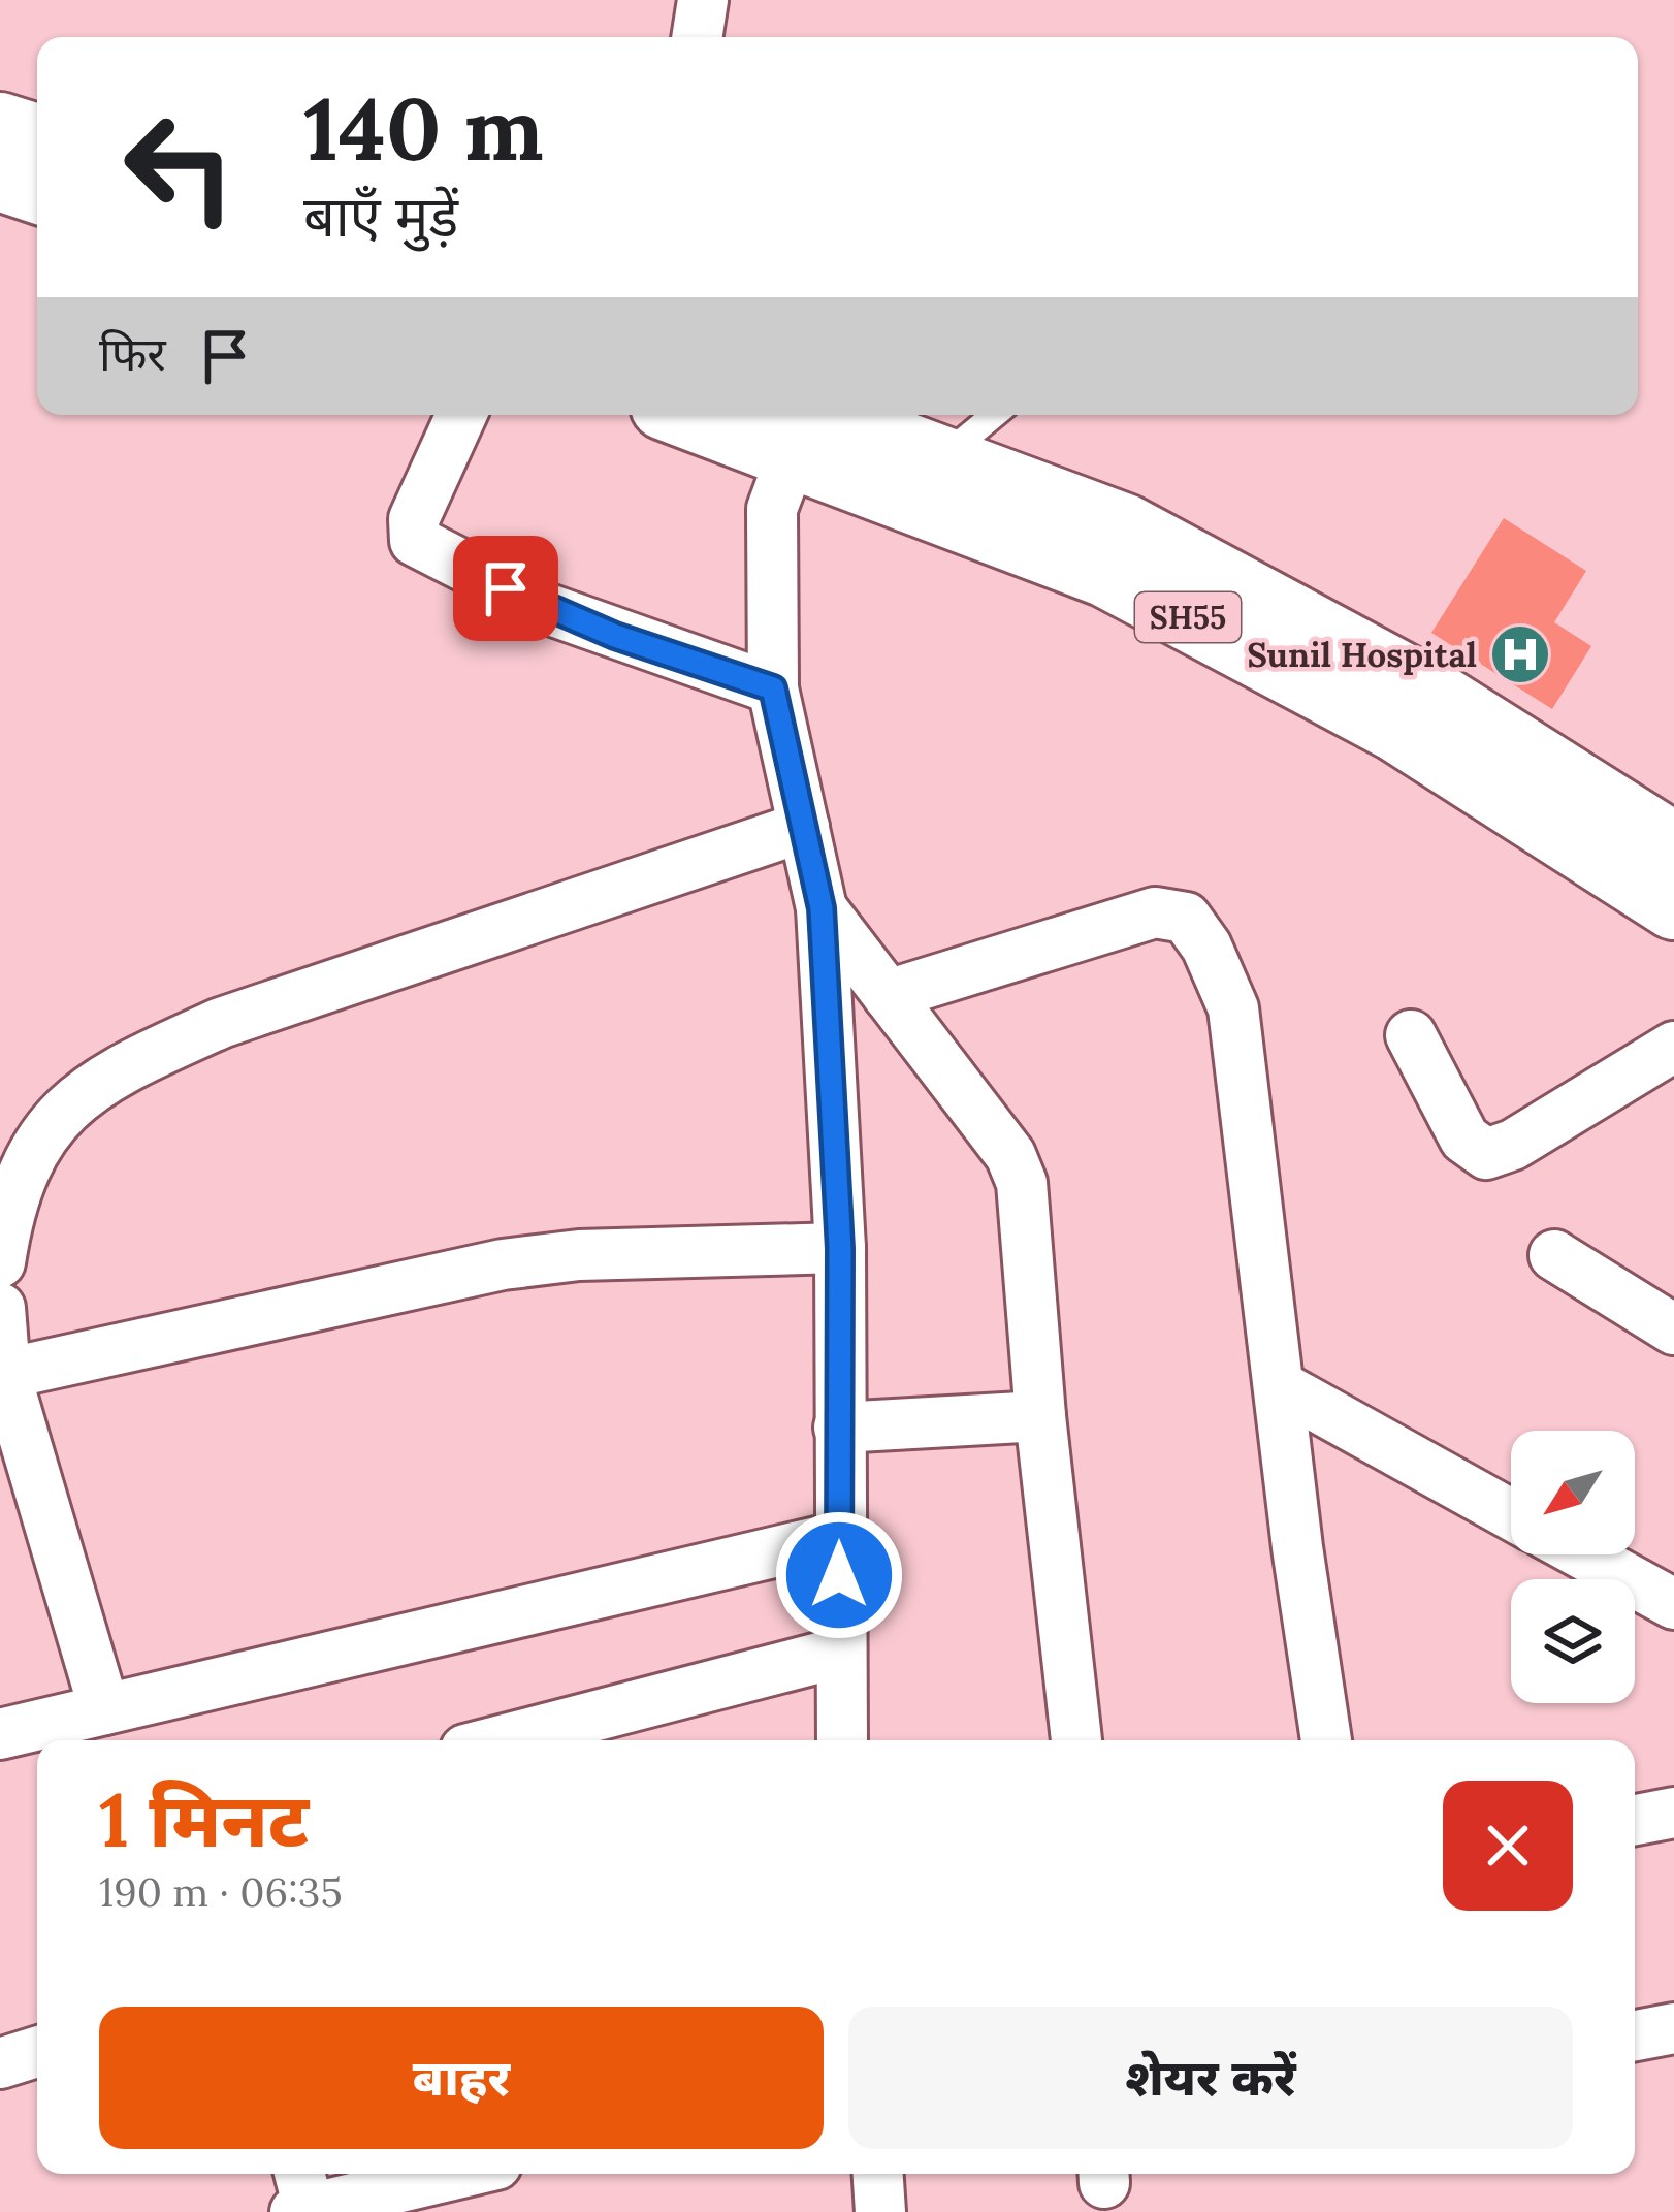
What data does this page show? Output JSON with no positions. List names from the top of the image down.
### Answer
{
  "streets": {
    "main road": ["SH55"]
  },
  "places": {
    "hospital": ["Sunil Hospital"]
  },
  "north": "bottom left",
  "page": {
    "turn": ["140 m", "बाएँ मुड़ें"],
    "then": "फिर",
    "heading": ["1 मिनट", "190 m · 06:35"],
    "buttons": ["बाहर", "शेयर करें"]
  }
}
